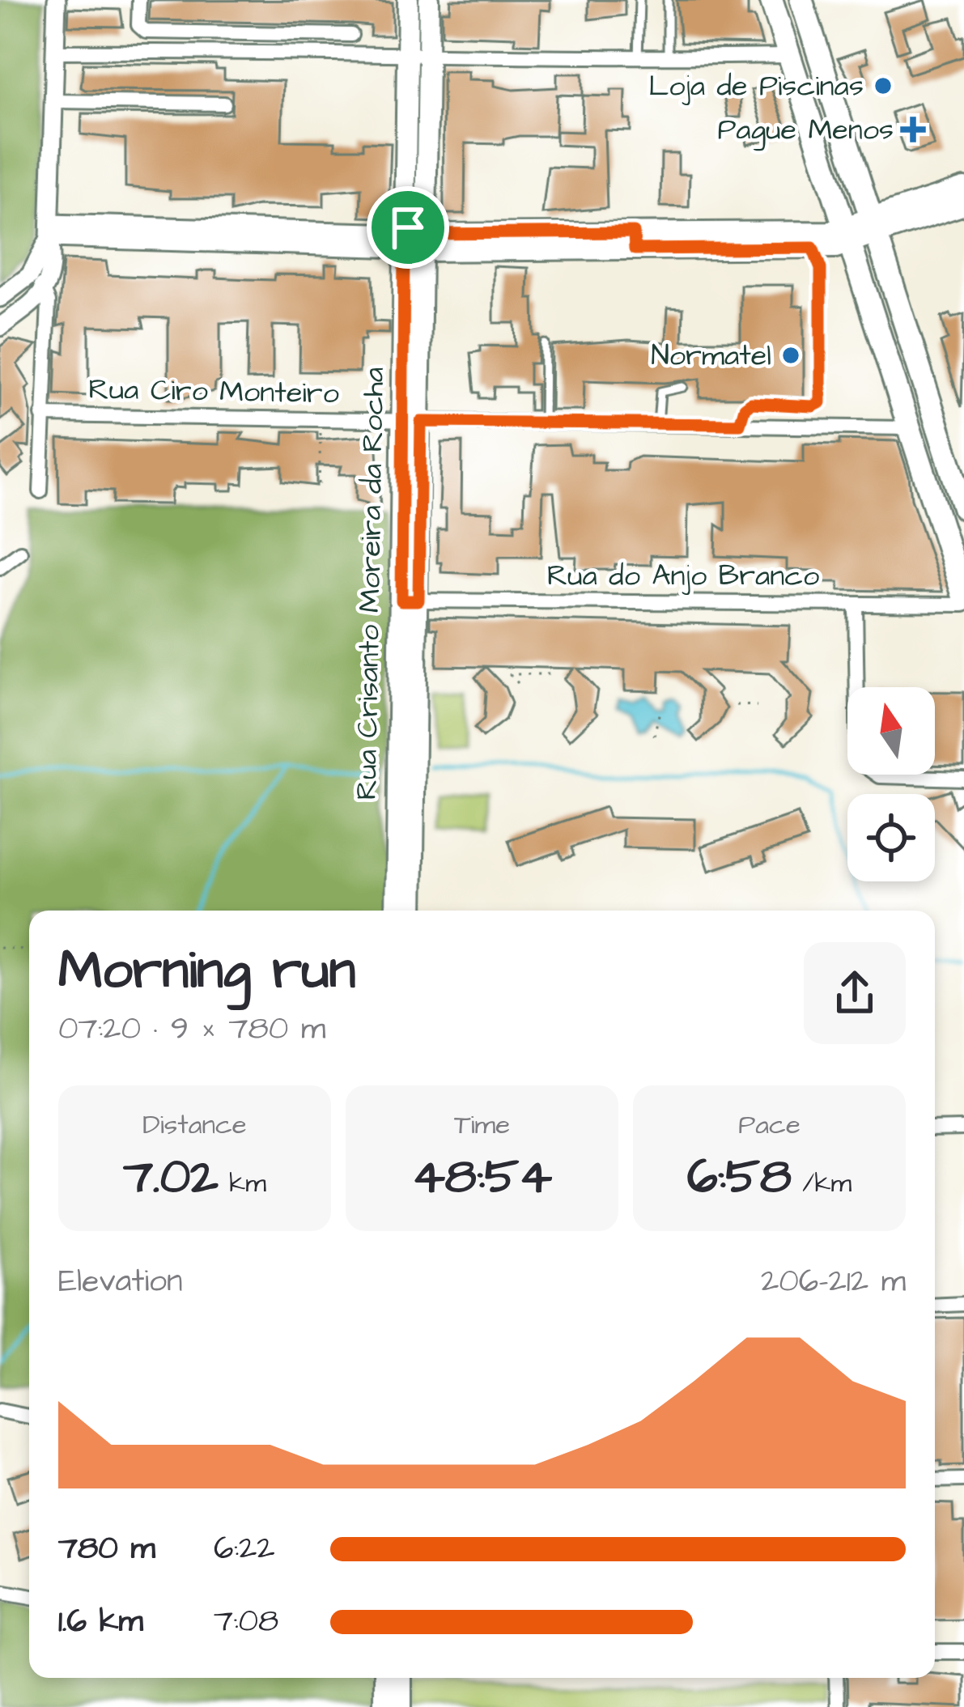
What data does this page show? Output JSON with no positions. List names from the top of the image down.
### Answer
{
  "streets": {
    "main road": ["Rua Crisanto Moreira da Rocha"],
    "street": ["Rua Ciro Monteiro", "Rua do Anjo Branco"]
  },
  "crossings": [
    ["Rua Ciro Monteiro", "Rua Crisanto Moreira da Rocha"],
    ["Rua do Anjo Branco", "Rua Crisanto Moreira da Rocha"]
  ],
  "places": {
    "other": ["Loja de Piscinas", "Normatel"],
    "health": ["Pague Menos"]
  },
  "north": "top",
  "page": {
    "heading": ["Morning run", "07:20 · 9 × 780 m"],
    "stats": [
      ["Distance", "7.02 km"],
      ["Time", "48:54"],
      ["Pace", "6:58 /km"]
    ],
    "chart": ["Elevation", "206–212 m"],
    "list": [
      {
        "name": "780 m",
        "note": "6:22"
      },
      {
        "name": "1.6 km",
        "note": "7:08"
      }
    ]
  }
}
